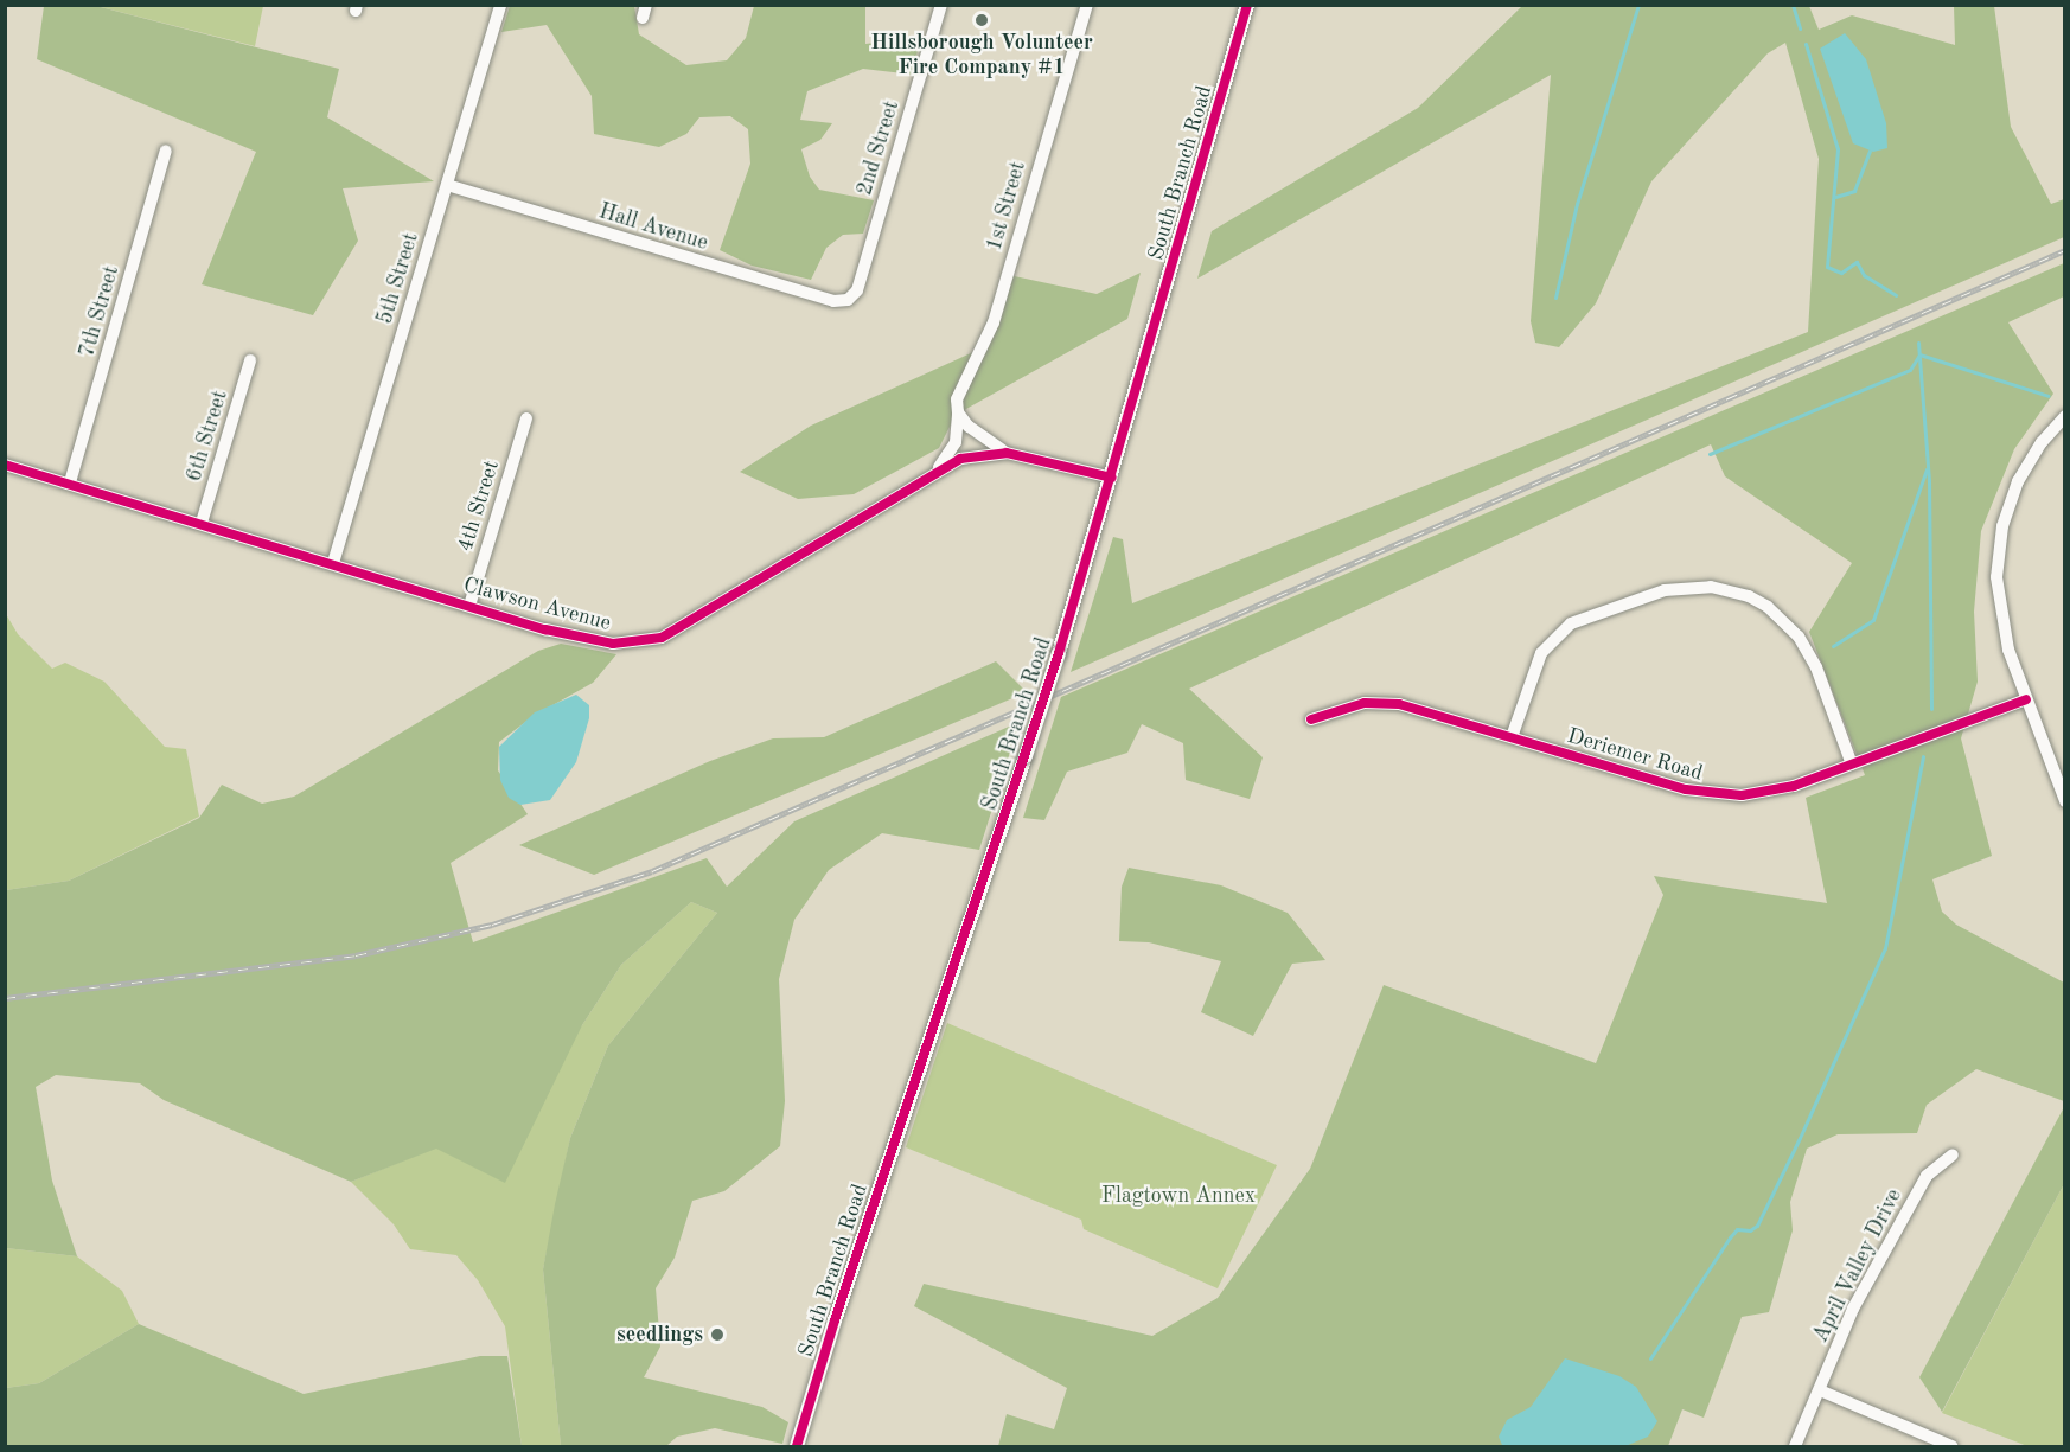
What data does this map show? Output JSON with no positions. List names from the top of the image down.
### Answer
{
  "streets": {
    "street": [
      "2nd Street",
      "South Branch Road",
      "1st Street",
      "Hall Avenue",
      "5th Street",
      "7th Street",
      "6th Street",
      "4th Street",
      "Clawson Avenue",
      "Deriemer Road",
      "April Valley Drive"
    ]
  },
  "crossings": [
    ["2nd Street", "Hall Avenue"],
    ["South Branch Road", "Clawson Avenue"],
    ["1st Street", "Clawson Avenue"],
    ["Hall Avenue", "5th Street"],
    ["5th Street", "Clawson Avenue"],
    ["7th Street", "Clawson Avenue"],
    ["6th Street", "Clawson Avenue"],
    ["4th Street", "Clawson Avenue"]
  ],
  "parks": ["Flagtown Annex"],
  "places": ["Hillsborough Volunteer Fire Company #1", "seedlings"]
}
